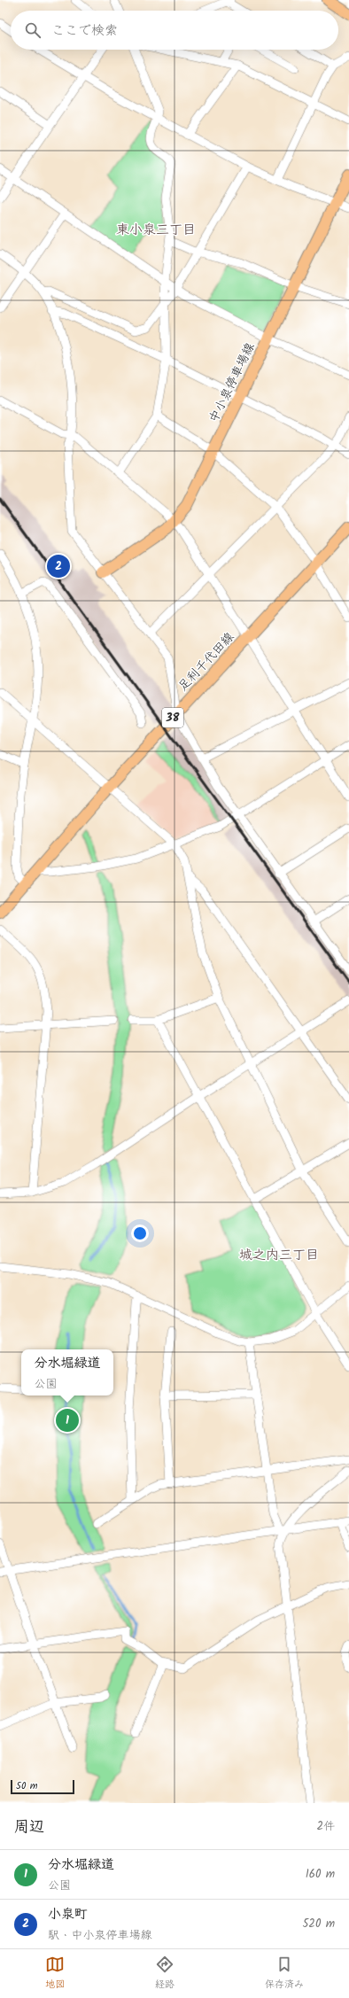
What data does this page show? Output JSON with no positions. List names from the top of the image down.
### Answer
{
  "streets": {
    "main road": ["中小泉停車場線", "足利千代田線", "38"]
  },
  "districts": ["東小泉三丁目", "城之内三丁目"],
  "scale_bar": "50 m",
  "page": {
    "search": "ここで検索",
    "pins": ["2", "1"],
    "popup": ["分水堀緑道", "公園"],
    "scale": "50 m",
    "heading": ["周辺", "2件"],
    "list": [
      {
        "mark": "1",
        "name": "分水堀緑道",
        "note": "公園",
        "value": "160 m"
      },
      {
        "mark": "2",
        "name": "小泉町",
        "note": "駅 · 中小泉停車場線",
        "value": "520 m"
      }
    ],
    "nav": ["地図", "経路", "保存済み"]
  }
}
